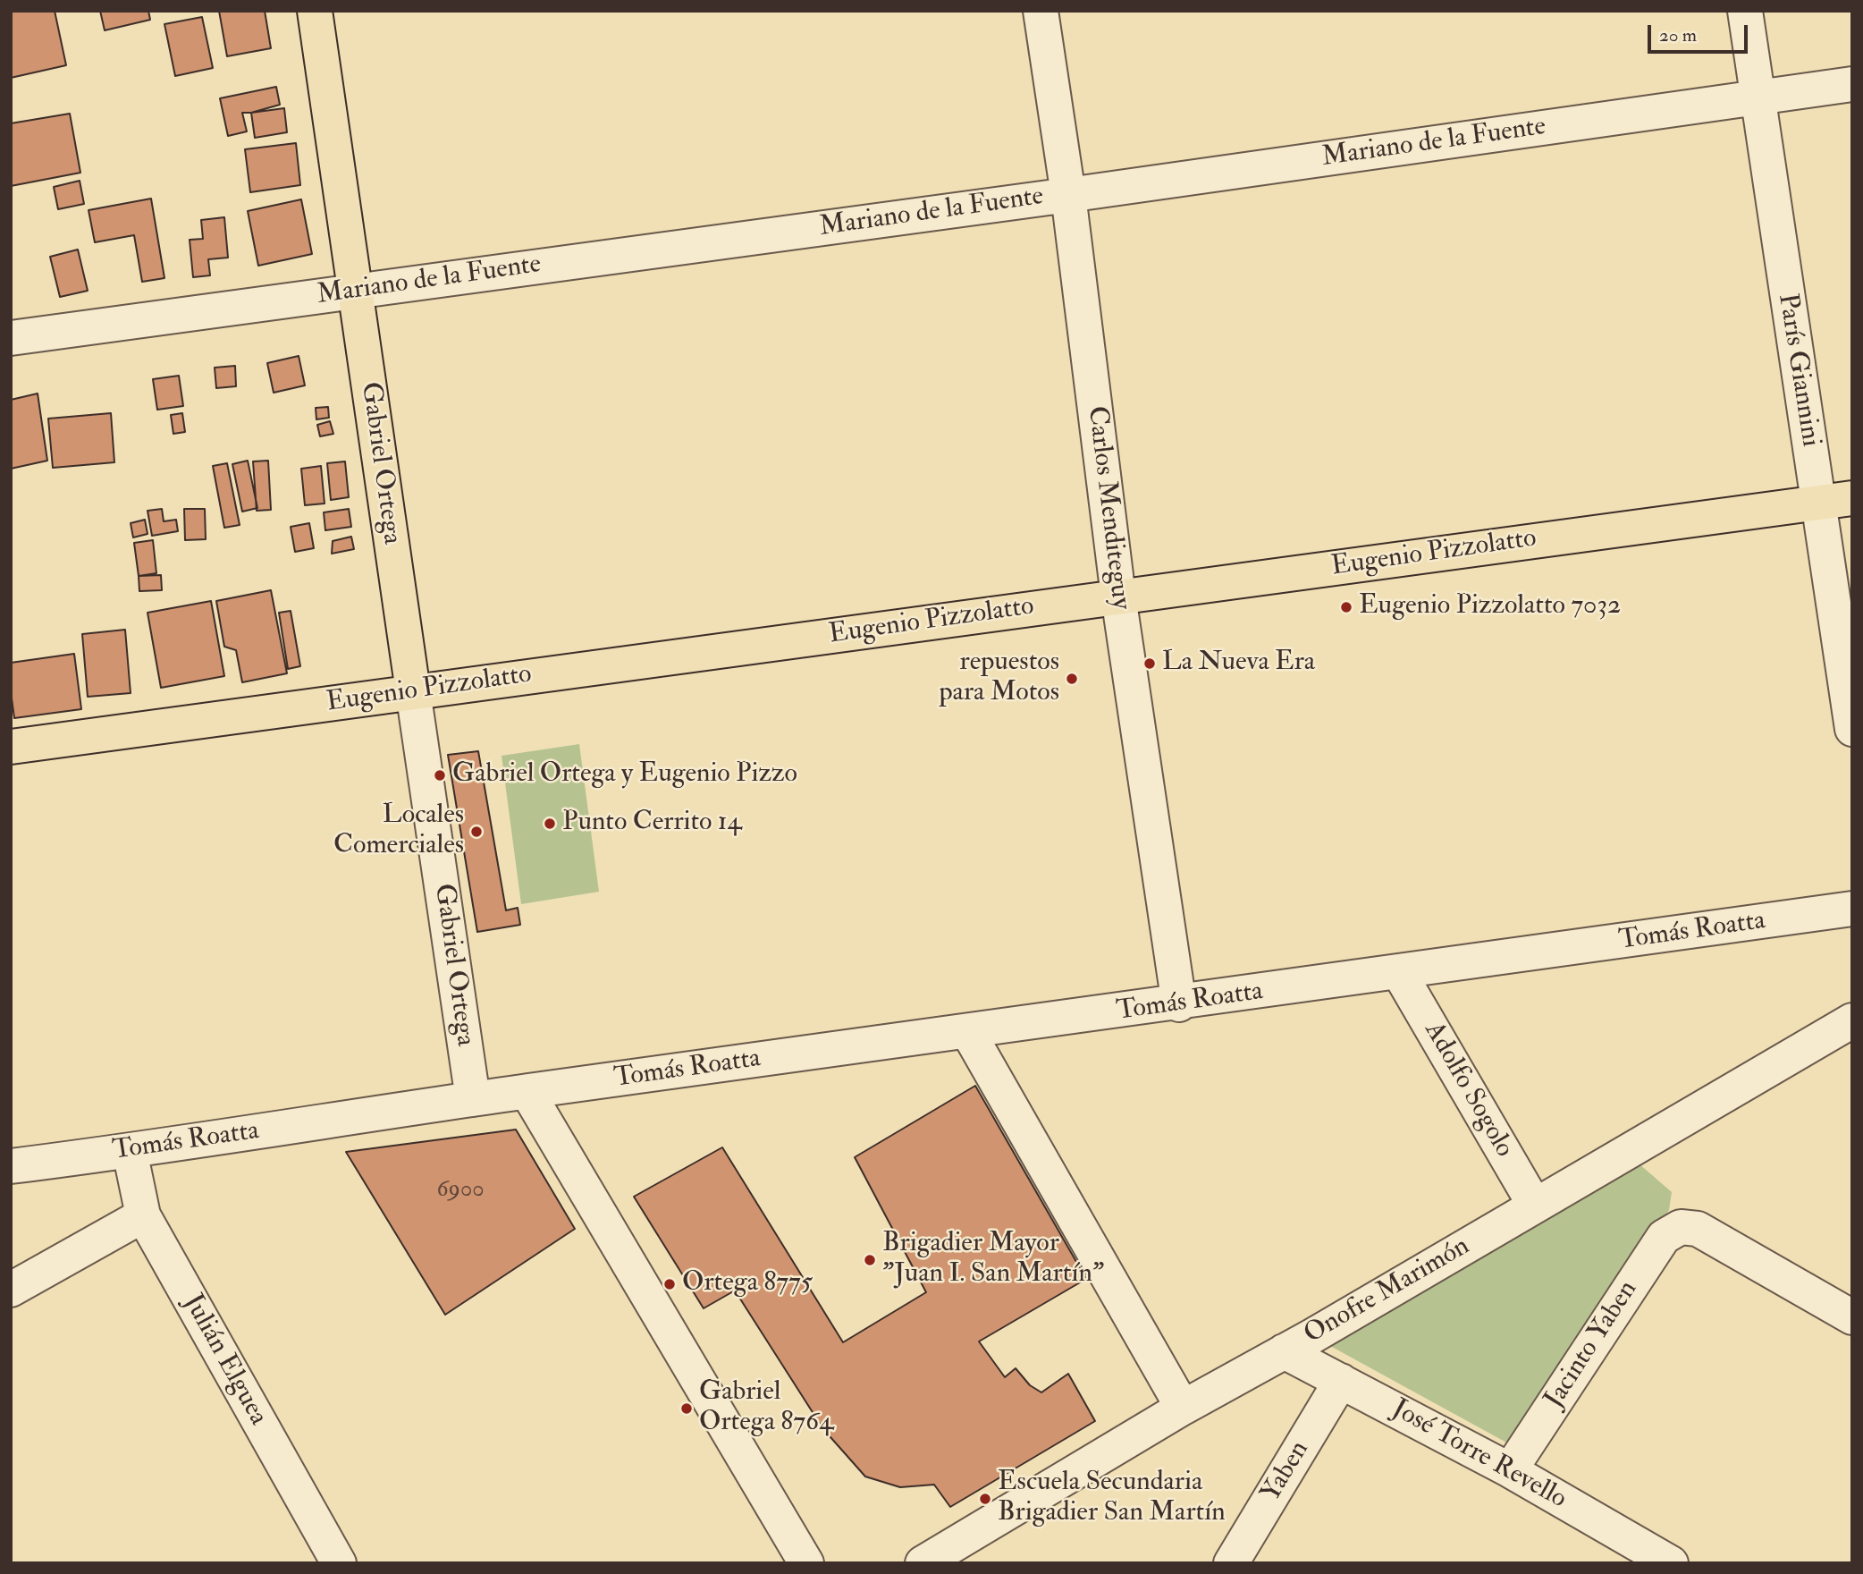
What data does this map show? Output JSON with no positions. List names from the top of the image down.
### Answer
{
  "streets": {
    "main road": ["Gabriel Ortega", "Eugenio Pizzolatto"],
    "street": [
      "Mariano de la Fuente",
      "París Giannini",
      "Carlos Menditeguy",
      "Tomás Roatta",
      "Adolfo Sogolo",
      "Onofre Marimón",
      "Jacinto Yaben",
      "Julián Elguea",
      "José Torre Revello",
      "Yaben"
    ]
  },
  "crossings": [
    ["Mariano de la Fuente", "París Giannini"],
    ["Mariano de la Fuente", "Gabriel Ortega"],
    ["Mariano de la Fuente", "Carlos Menditeguy"],
    ["París Giannini", "Eugenio Pizzolatto"],
    ["Gabriel Ortega", "Eugenio Pizzolatto"],
    ["Gabriel Ortega", "Tomás Roatta"],
    ["Carlos Menditeguy", "Eugenio Pizzolatto"],
    ["Carlos Menditeguy", "Tomás Roatta"],
    ["Tomás Roatta", "Adolfo Sogolo"],
    ["Tomás Roatta", "Julián Elguea"],
    ["Adolfo Sogolo", "Onofre Marimón"],
    ["Onofre Marimón", "José Torre Revello"],
    ["Jacinto Yaben", "José Torre Revello"],
    ["José Torre Revello", "Yaben"]
  ],
  "places": [
    "Eugenio Pizzolatto 7032",
    "La Nueva Era",
    "repuestos para Motos",
    "Gabriel Ortega y Eugenio Pizzo",
    "Punto Cerrito 14",
    "Locales Comerciales",
    "Brigadier Mayor \"Juan I. San Martín\"",
    "Ortega 8775",
    "Gabriel Ortega 8764",
    "Escuela Secundaria Brigadier San Martín"
  ],
  "house_numbers": ["6900"],
  "scale_bar": "20 m"
}
